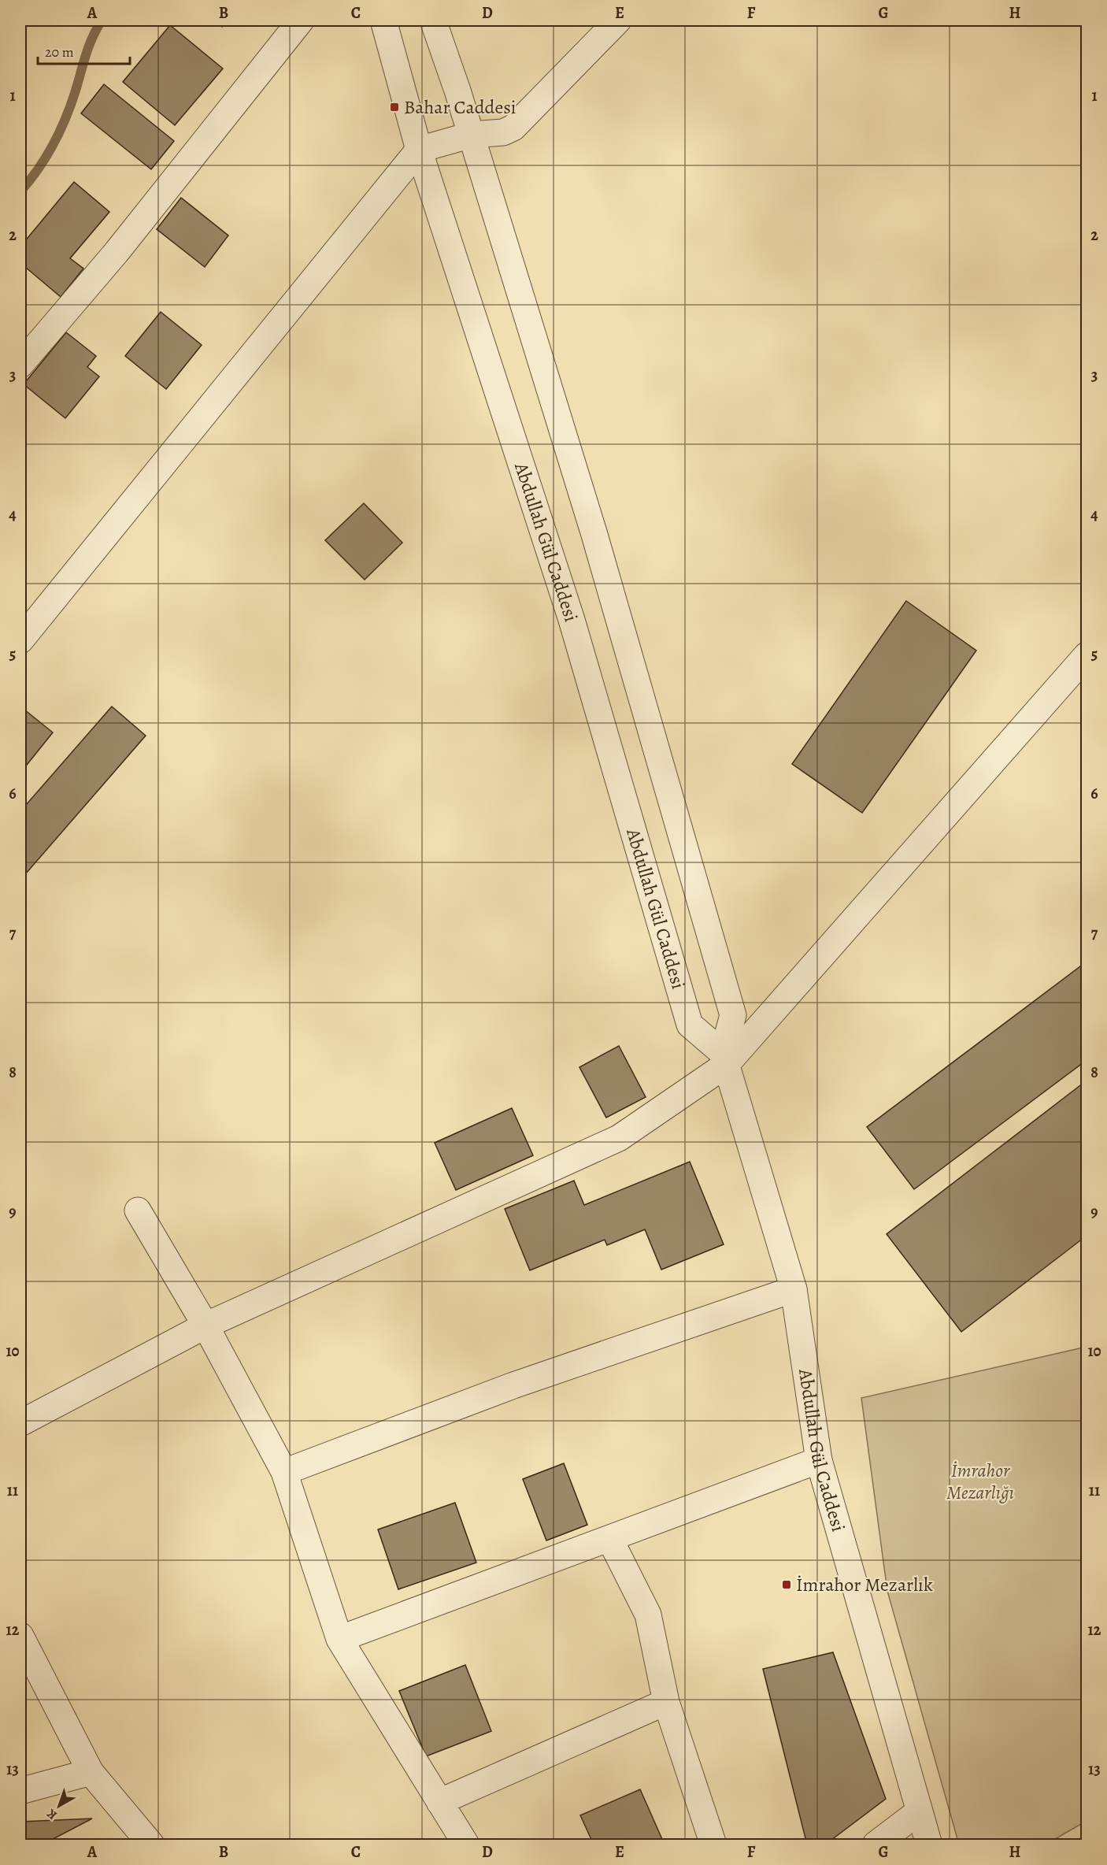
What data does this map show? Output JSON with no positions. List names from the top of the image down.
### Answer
{
  "streets": {
    "street": ["Abdullah Gül Caddesi"]
  },
  "parks": ["İmrahor Mezarlığı"],
  "places": {
    "transit": ["Bahar Caddesi", "İmrahor Mezarlık"]
  },
  "scale_bar": "20 m",
  "north": "bottom left",
  "grid": {
    "columns": [
      "A",
      "B",
      "C",
      "D",
      "E",
      "F",
      "G",
      "H"
    ],
    "rows": [
      "1",
      "2",
      "3",
      "4",
      "5",
      "6",
      "7",
      "8",
      "9",
      "10",
      "11",
      "12",
      "13"
    ]
  }
}
